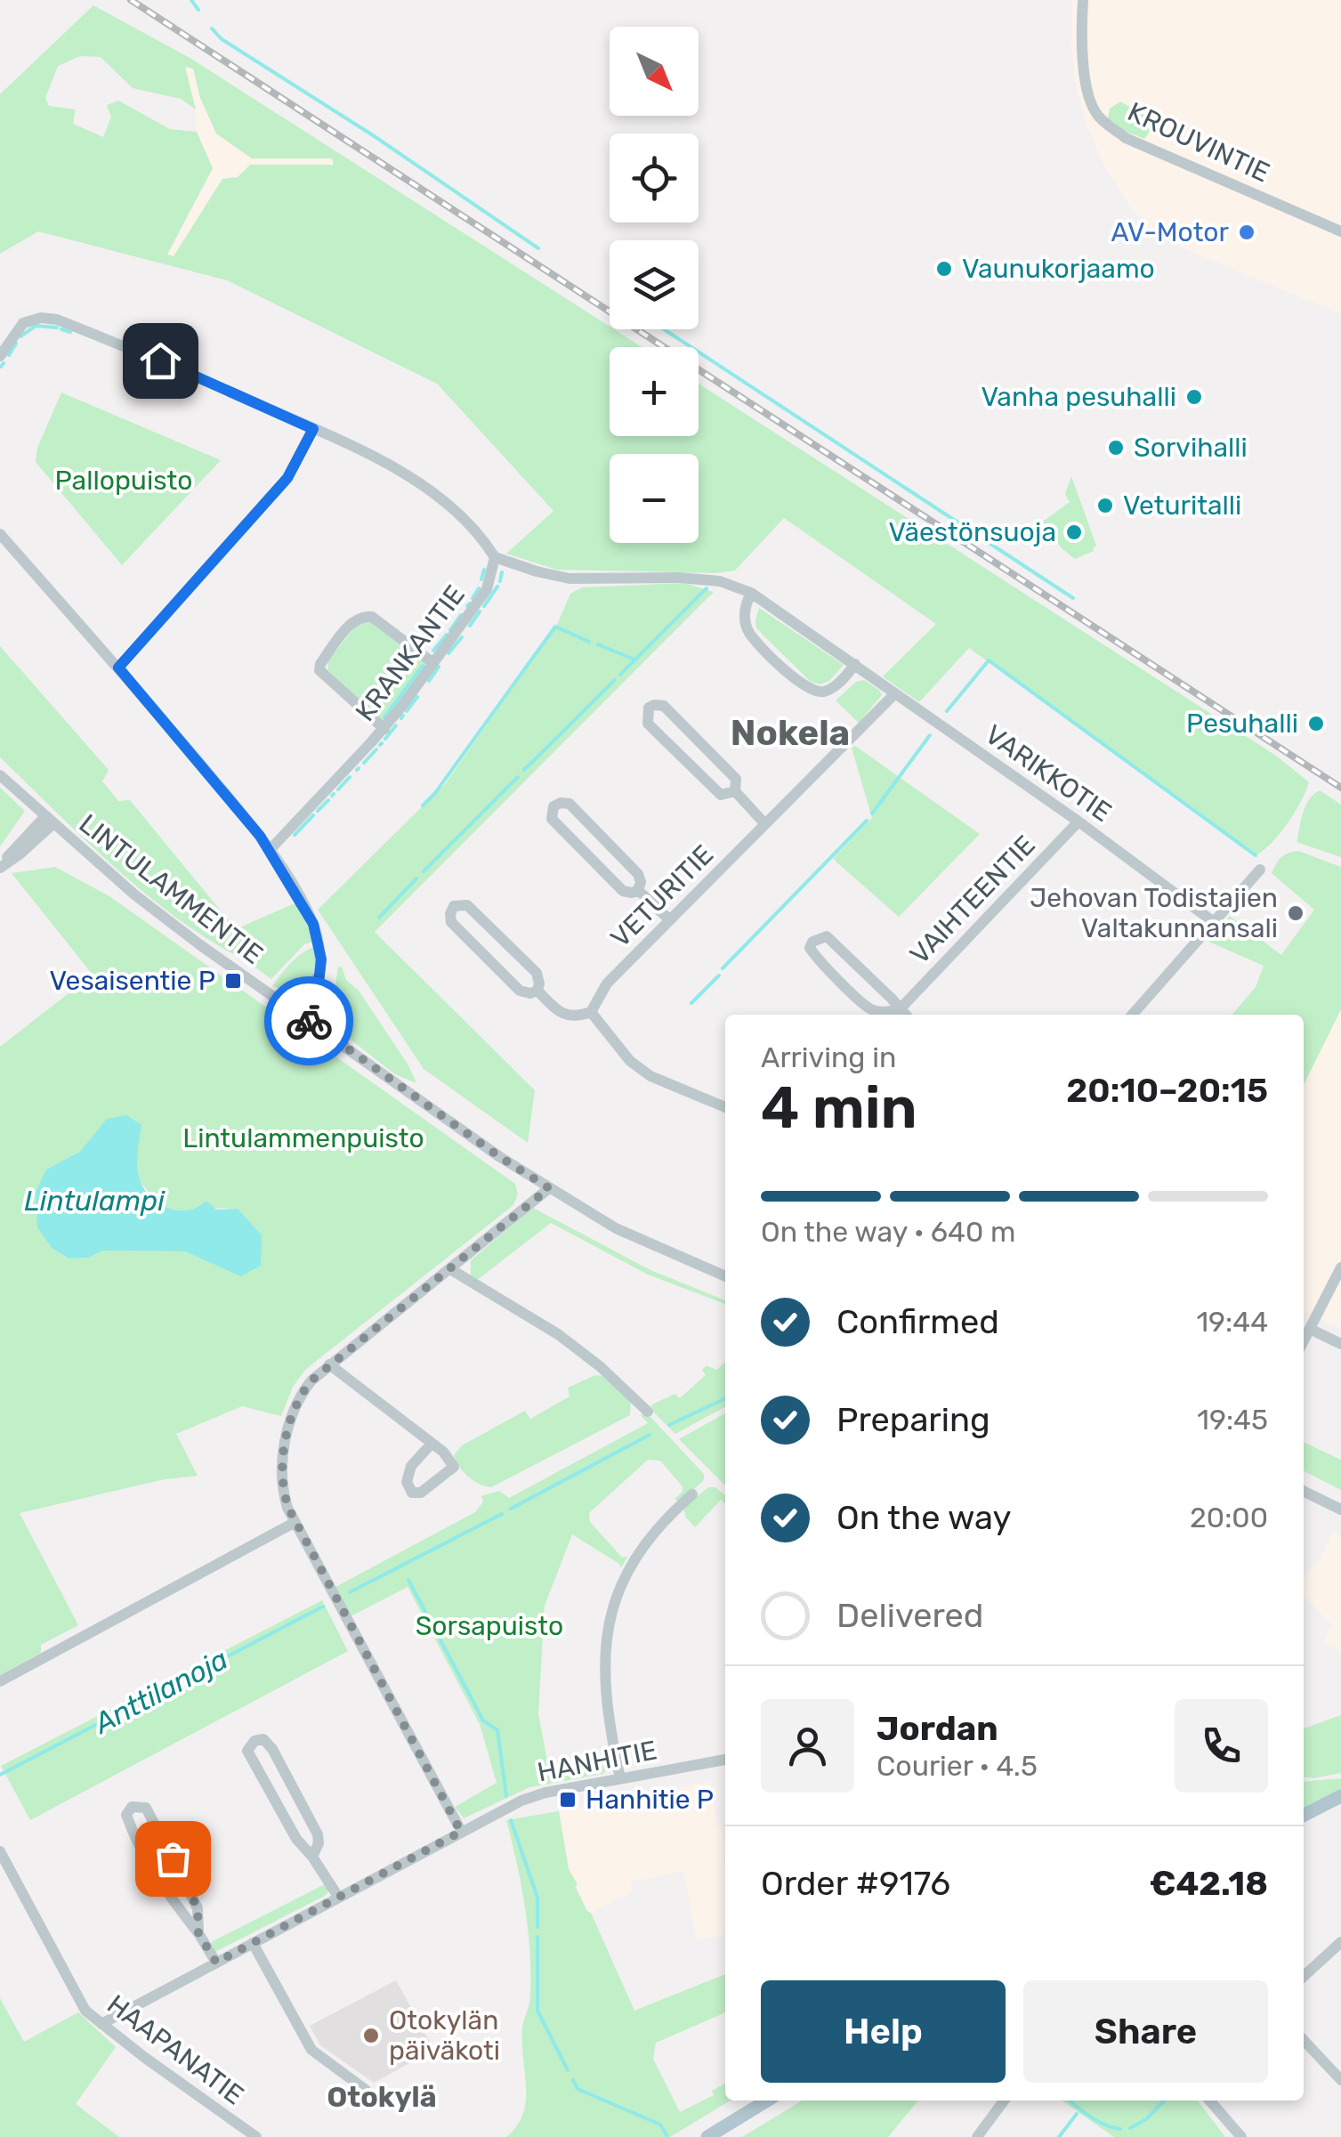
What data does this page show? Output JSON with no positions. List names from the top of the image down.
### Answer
{
  "streets": {
    "street": [
      "KROUVINTIE",
      "KRANKANTIE",
      "VARIKKOTIE",
      "LINTULAMMENTIE",
      "VETURITIE",
      "VAIHTEENTIE",
      "HANHITIE",
      "HAAPANATIE"
    ]
  },
  "crossings": [
    ["KRANKANTIE", "VARIKKOTIE"],
    ["VARIKKOTIE", "VETURITIE"],
    ["VARIKKOTIE", "VAIHTEENTIE"],
    ["HANHITIE", "HAAPANATIE"]
  ],
  "districts": ["Nokela", "Otokylä"],
  "water": ["Lintulampi", "Anttilanoja"],
  "parks": ["Pallopuisto", "Lintulammenpuisto", "Sorsapuisto"],
  "places": {
    "other": [
      "AV-Motor",
      "Vaunukorjaamo",
      "Vanha pesuhalli",
      "Sorvihalli",
      "Veturitalli",
      "Väestönsuoja",
      "Pesuhalli",
      "Jehovan Todistajien Valtakunnansali",
      "Otokylän päiväkoti"
    ],
    "transit": ["Vesaisentie P", "Hanhitie P"]
  },
  "north": "bottom right",
  "page": {
    "map_buttons": ["+", "−"],
    "heading": ["4 min", "Arriving in", "20:10–20:15"],
    "panel": [
      "Jordan",
      "Courier · 4.5",
      "Order #9176",
      "€42.18"
    ],
    "bar": "On the way · 640 m",
    "list": [
      ["Confirmed", "19:44"],
      ["Preparing", "19:45"],
      ["On the way", "20:00"],
      "Delivered"
    ],
    "buttons": ["Help", "Share"]
  }
}
